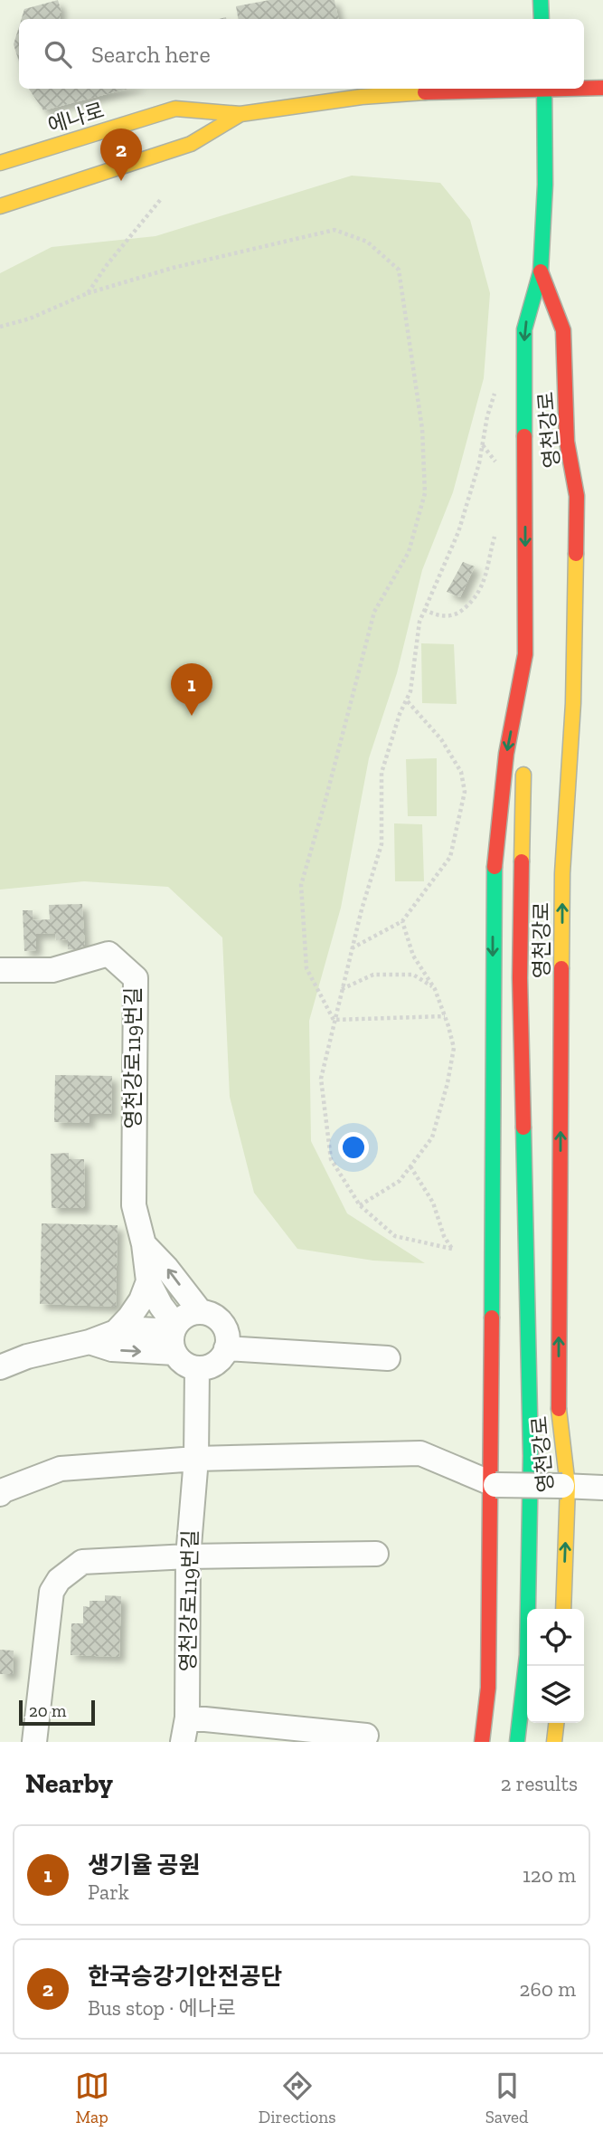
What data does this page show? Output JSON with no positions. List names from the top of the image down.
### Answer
{
  "streets": {
    "street": ["에나로", "영천강로", "영천강로119번길"]
  },
  "scale_bar": "20 m",
  "page": {
    "search": "Search here",
    "pins": ["2", "1"],
    "scale": "20 m",
    "heading": ["Nearby", "2 results"],
    "list": [
      {
        "mark": "1",
        "name": "생기율 공원",
        "note": "Park",
        "value": "120 m"
      },
      {
        "mark": "2",
        "name": "한국승강기안전공단",
        "note": "Bus stop · 에나로",
        "value": "260 m"
      }
    ],
    "nav": ["Map", "Directions", "Saved"]
  }
}
